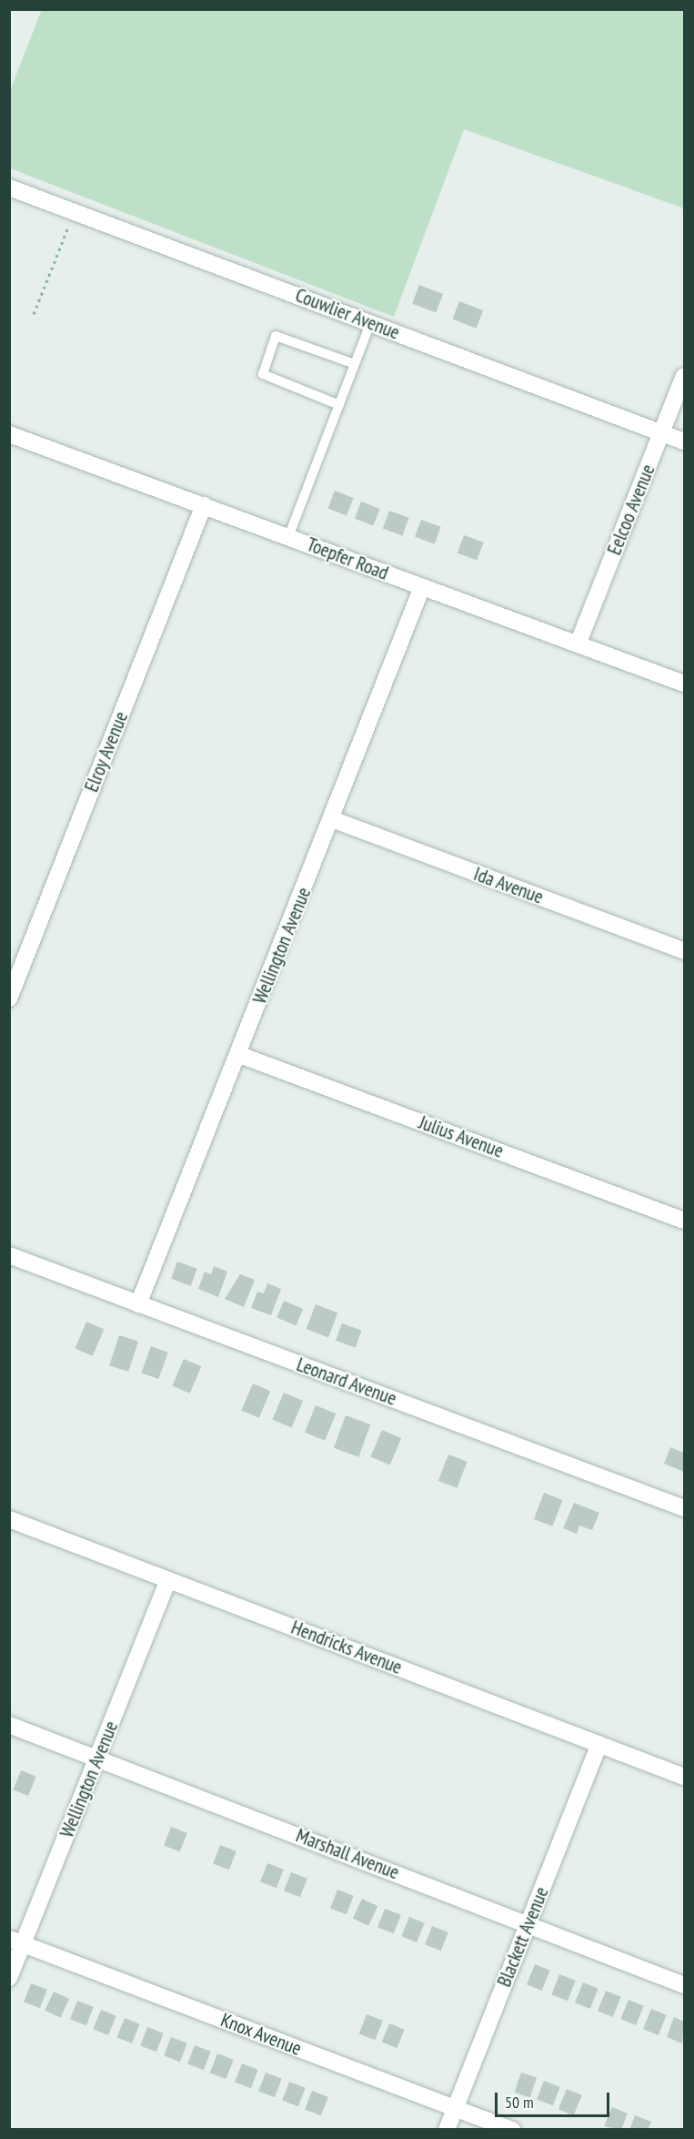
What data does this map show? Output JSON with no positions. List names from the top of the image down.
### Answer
{
  "streets": {
    "street": [
      "Couwlier Avenue",
      "Eelcoo Avenue",
      "Toepfer Road",
      "Elroy Avenue",
      "Ida Avenue",
      "Wellington Avenue",
      "Julius Avenue",
      "Leonard Avenue",
      "Hendricks Avenue",
      "Marshall Avenue",
      "Blackett Avenue",
      "Knox Avenue"
    ]
  },
  "crossings": [
    ["Couwlier Avenue", "Eelcoo Avenue"],
    ["Eelcoo Avenue", "Toepfer Road"],
    ["Toepfer Road", "Elroy Avenue"],
    ["Toepfer Road", "Wellington Avenue"],
    ["Ida Avenue", "Wellington Avenue"],
    ["Wellington Avenue", "Julius Avenue"],
    ["Wellington Avenue", "Leonard Avenue"],
    ["Wellington Avenue", "Hendricks Avenue"],
    ["Wellington Avenue", "Marshall Avenue"],
    ["Wellington Avenue", "Knox Avenue"],
    ["Hendricks Avenue", "Blackett Avenue"],
    ["Marshall Avenue", "Blackett Avenue"],
    ["Blackett Avenue", "Knox Avenue"]
  ],
  "scale_bar": "50 m"
}
